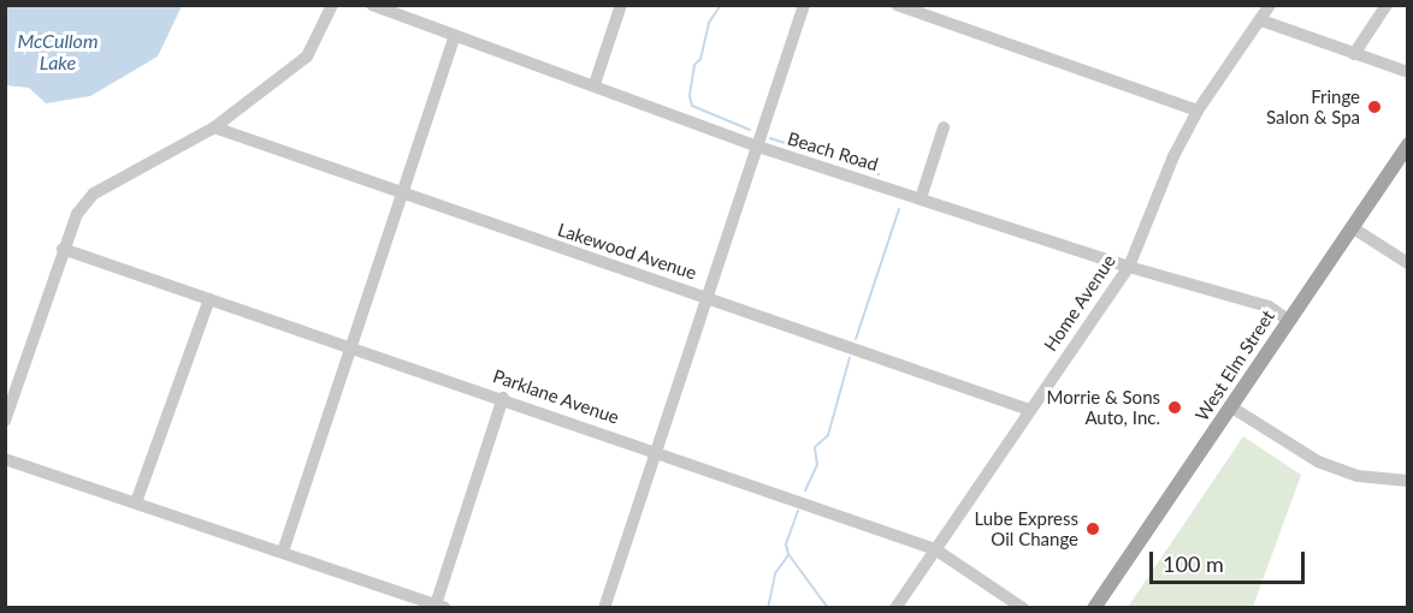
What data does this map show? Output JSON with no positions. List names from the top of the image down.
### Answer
{
  "streets": {
    "main road": ["West Elm Street"],
    "street": [
      "Beach Road",
      "Lakewood Avenue",
      "Home Avenue",
      "Parklane Avenue"
    ]
  },
  "crossings": [
    ["Beach Road", "Home Avenue"],
    ["Beach Road", "West Elm Street"],
    ["Lakewood Avenue", "Home Avenue"],
    ["Home Avenue", "Parklane Avenue"]
  ],
  "water": ["McCullom Lake"],
  "places": ["Fringe Salon & Spa", "Morrie & Sons Auto, Inc.", "Lube Express Oil Change"],
  "scale_bar": "100 m"
}
